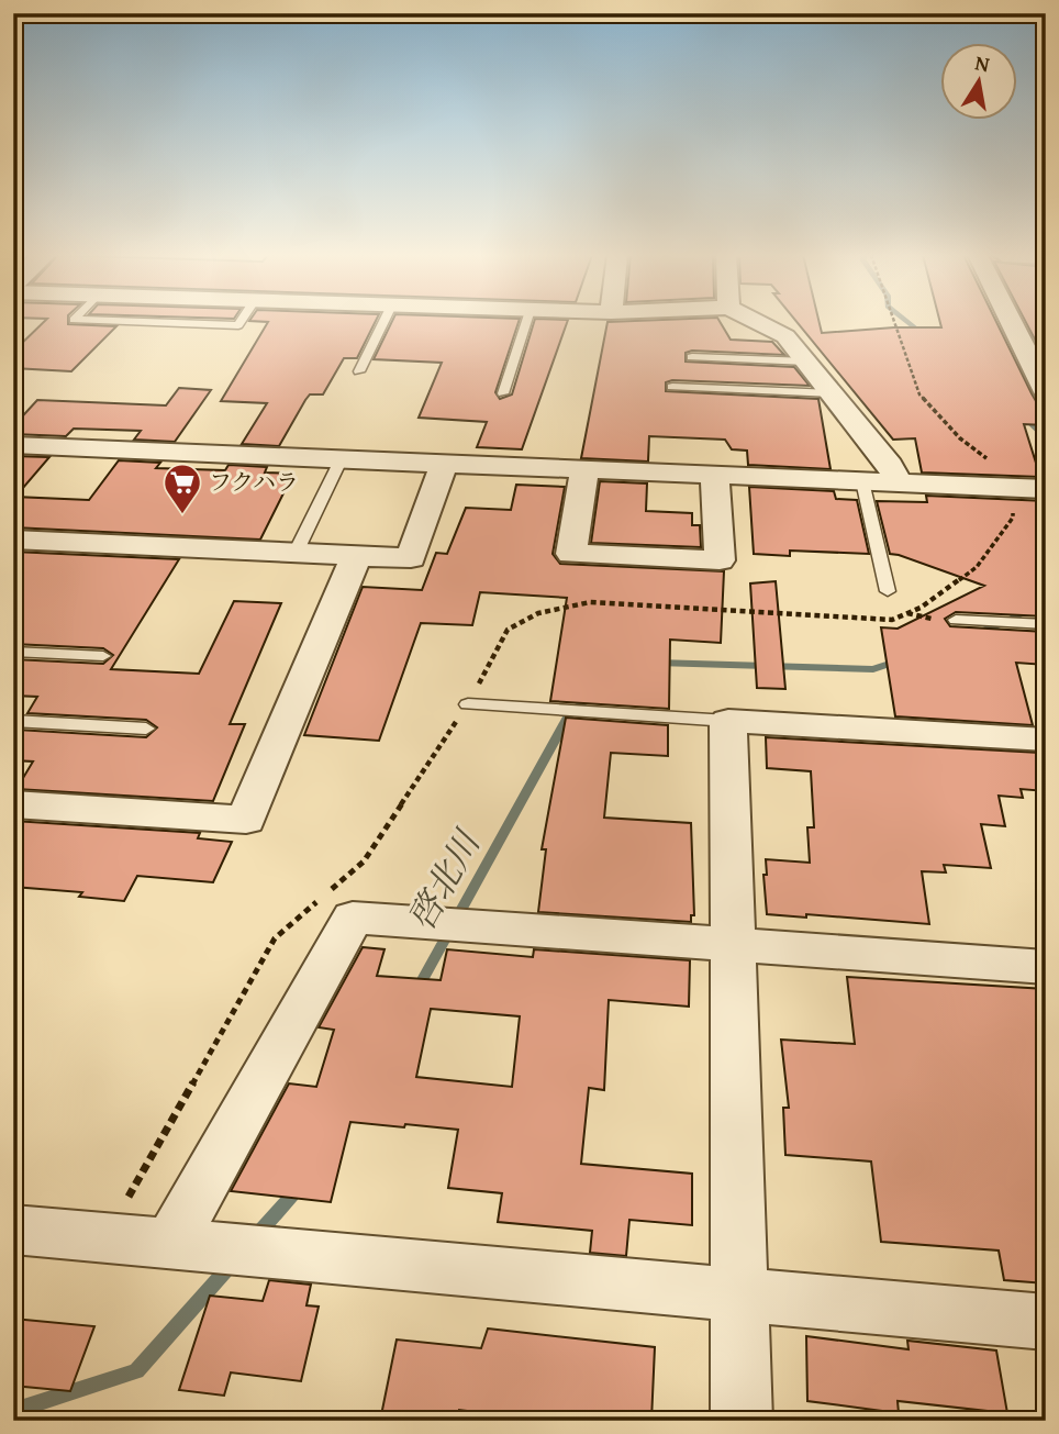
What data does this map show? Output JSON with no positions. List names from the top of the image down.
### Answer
{
  "water": ["啓北川"],
  "places": {
    "supermarket": ["フクハラ"]
  },
  "north": "top"
}
